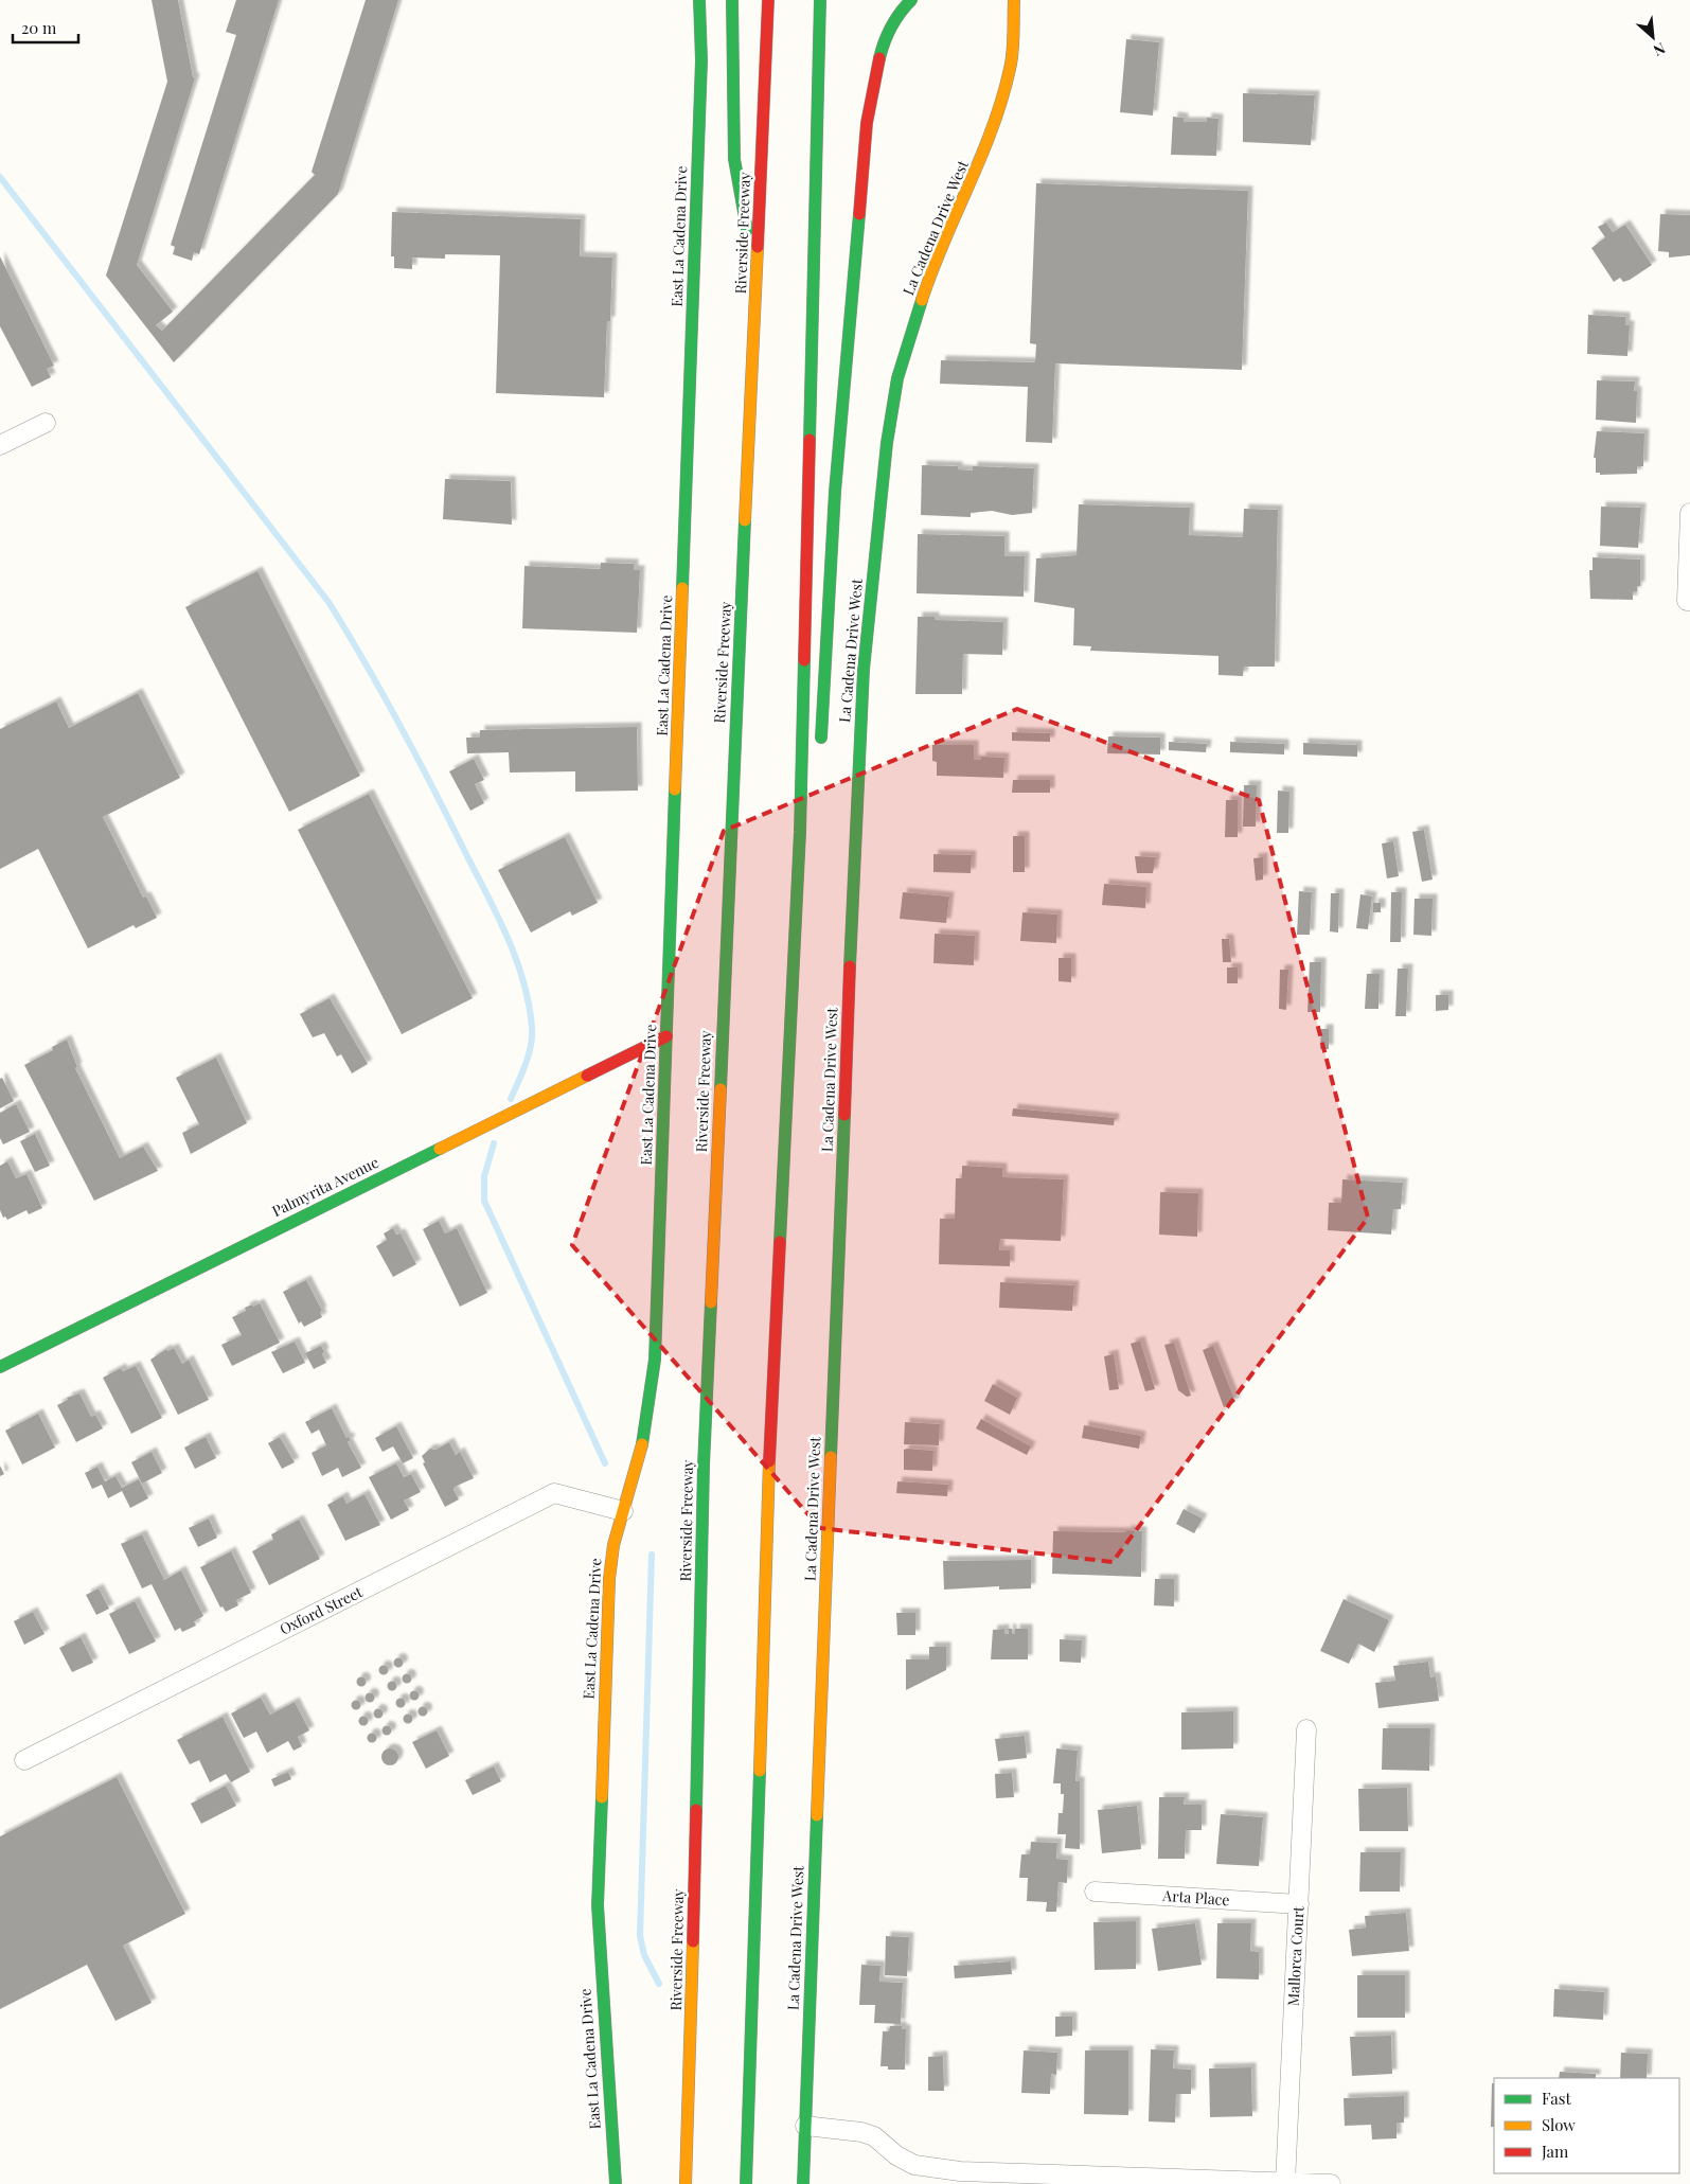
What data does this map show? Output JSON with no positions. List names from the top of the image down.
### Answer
{
  "streets": {
    "main road": [
      "La Cadena Drive West",
      "Riverside Freeway",
      "East La Cadena Drive",
      "Palmyrita Avenue"
    ],
    "street": ["Oxford Street", "Arta Place", "Mallorca Court"]
  },
  "crossings": [
    ["East La Cadena Drive", "Palmyrita Avenue"],
    ["East La Cadena Drive", "Oxford Street"],
    ["Arta Place", "Mallorca Court"]
  ],
  "legend": ["Fast", "Slow", "Jam"],
  "scale_bar": "20 m",
  "north": "bottom right"
}
